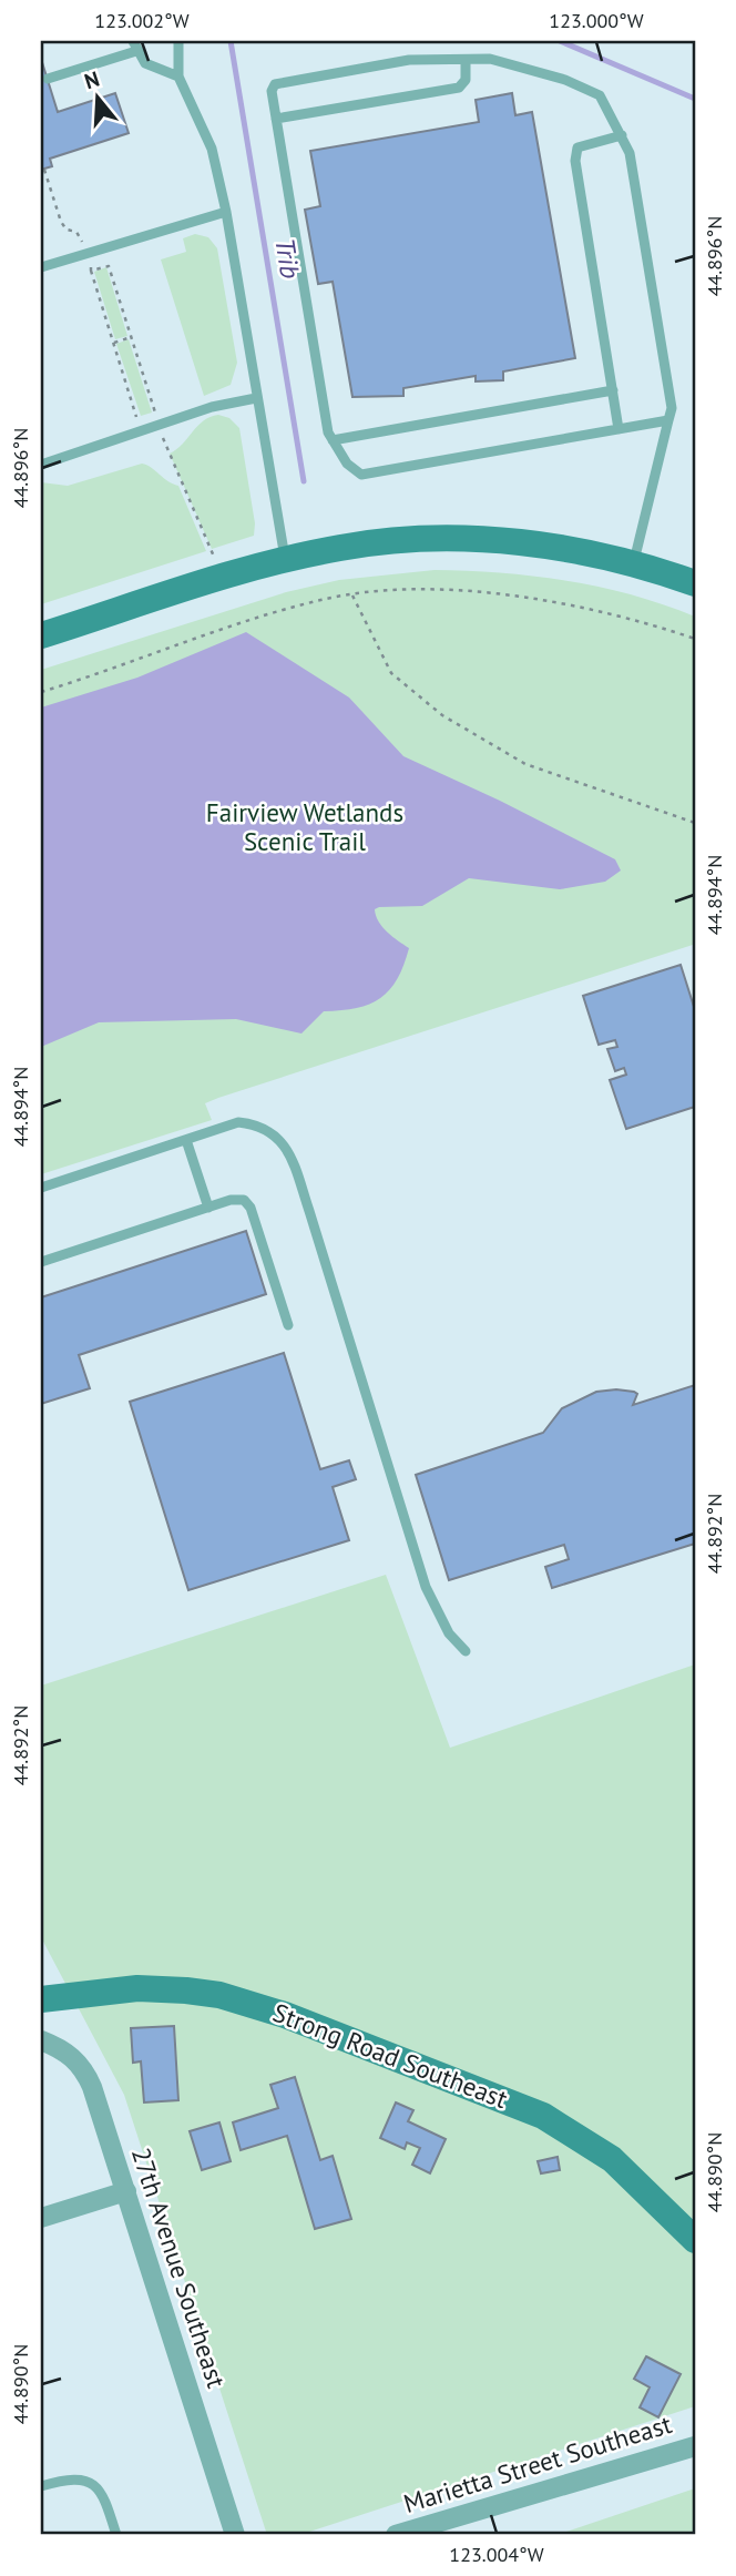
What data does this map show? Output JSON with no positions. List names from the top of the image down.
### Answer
{
  "streets": {
    "street": ["Strong Road Southeast", "27th Avenue Southeast", "Marietta Street Southeast"]
  },
  "water": ["Trib"],
  "parks": ["Fairview Wetlands Scenic Trail"],
  "north": "top",
  "coordinates": [
    "123.002°W",
    "123.000°W",
    "44.896°N",
    "44.894°N",
    "44.892°N",
    "44.890°N",
    "123.004°W"
  ]
}
